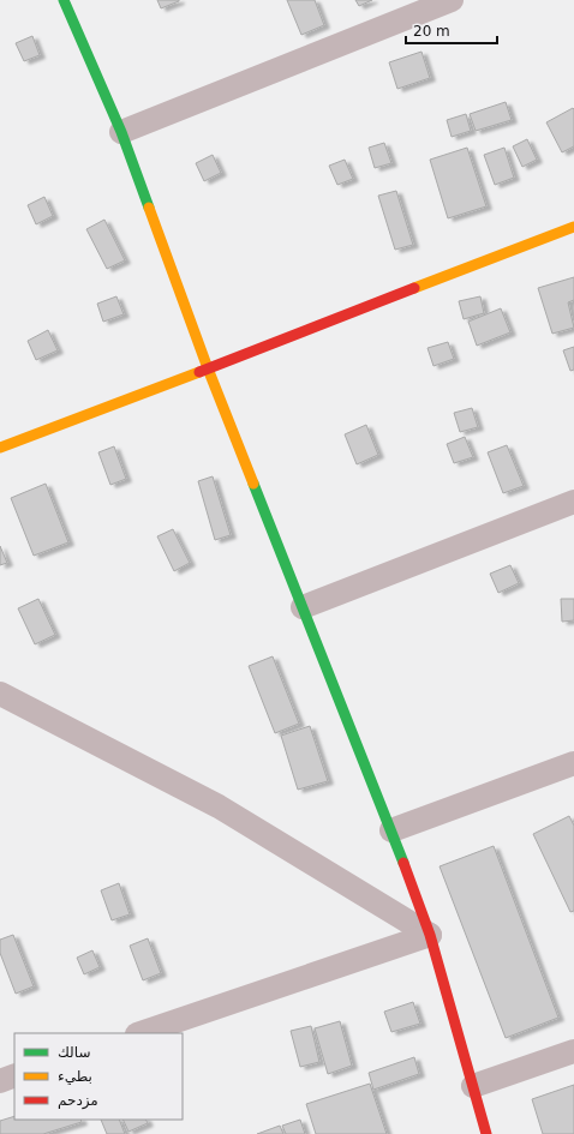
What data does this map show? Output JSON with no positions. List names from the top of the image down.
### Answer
{
  "legend": ["سالك", "بطيء", "مزدحم"],
  "scale_bar": "20 m"
}
